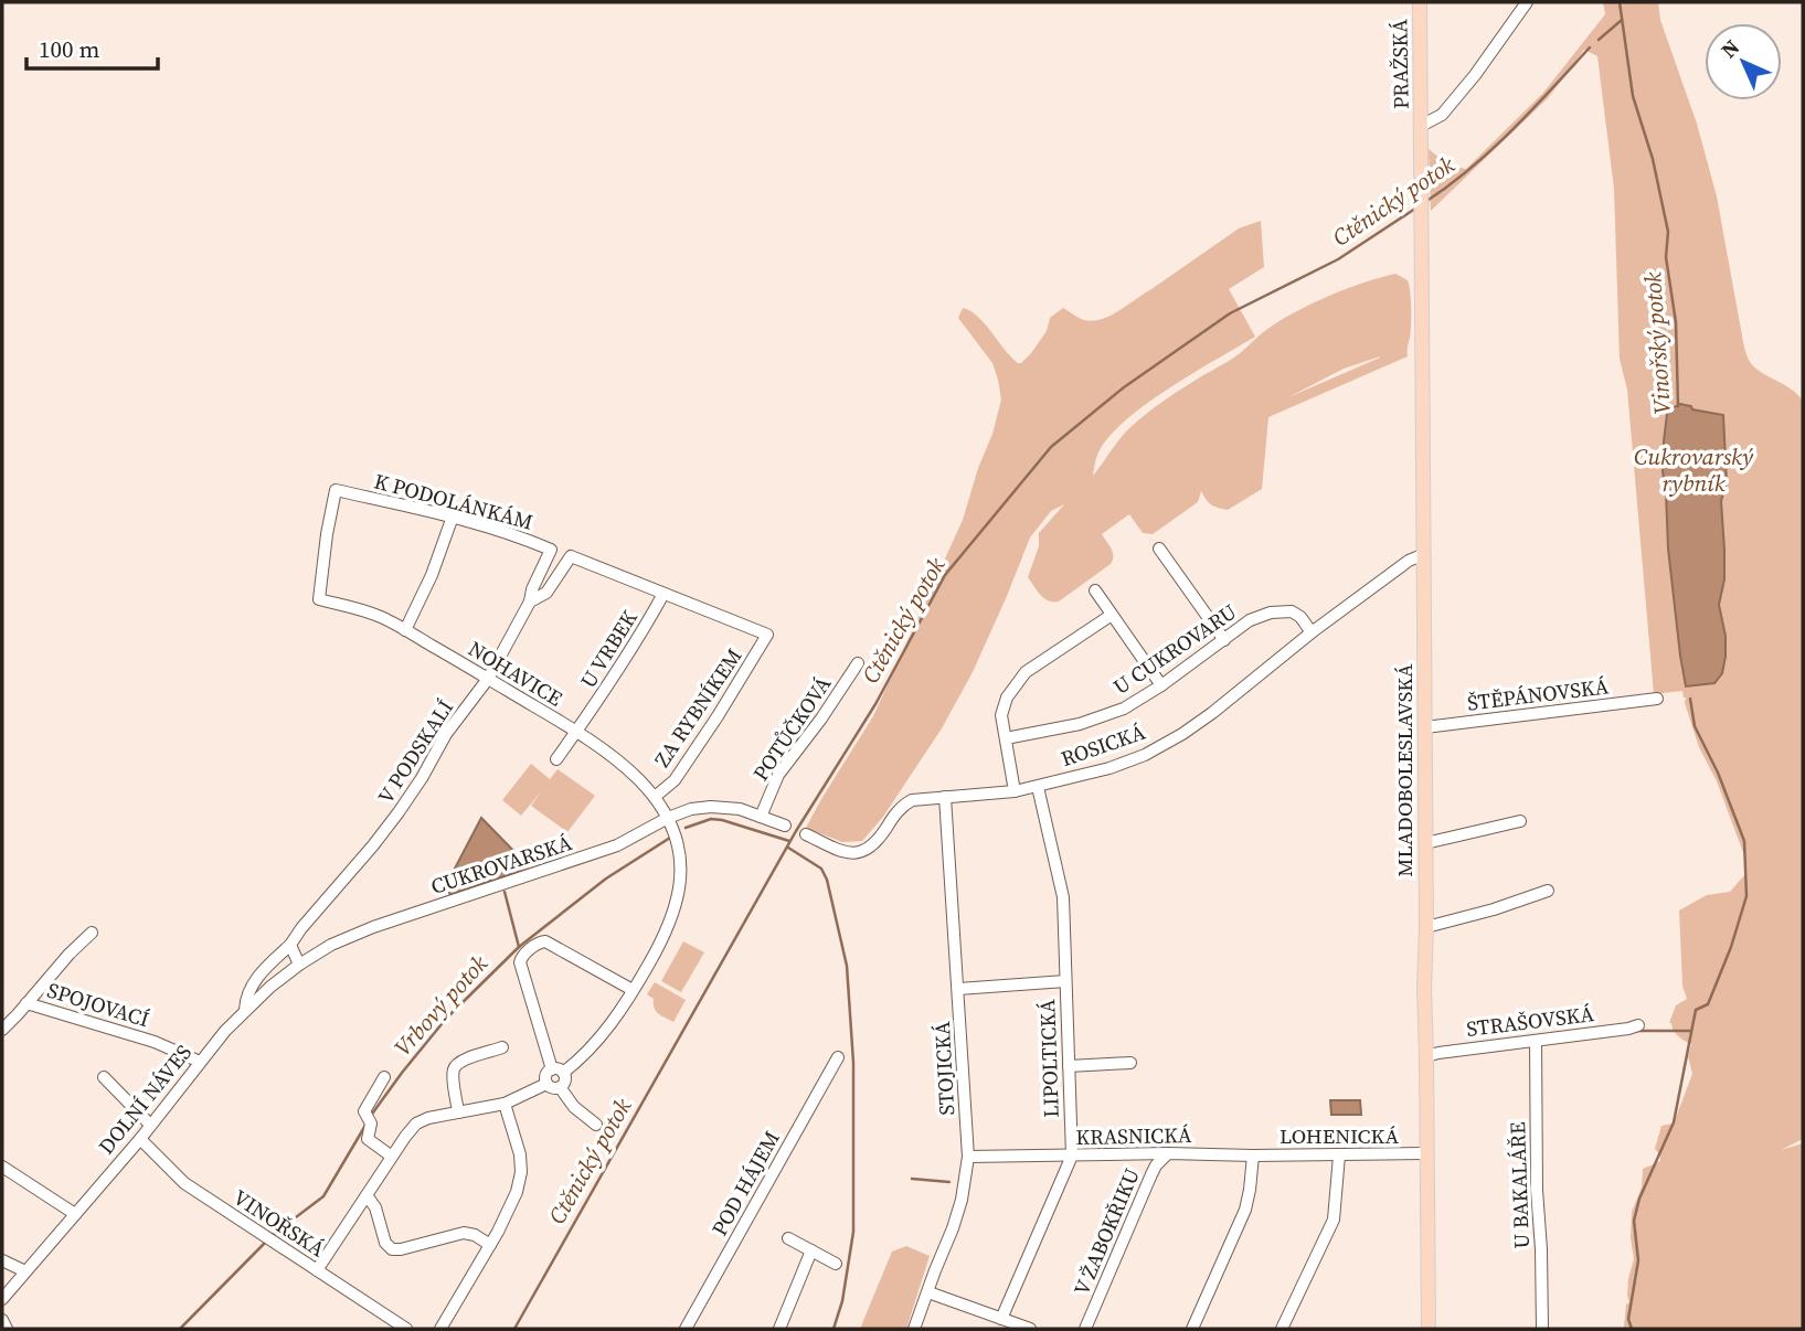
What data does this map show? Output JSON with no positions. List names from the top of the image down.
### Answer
{
  "streets": {
    "main road": ["PRAŽSKÁ", "MLADOBOLESLAVSKÁ"],
    "street": [
      "K PODOLÁNKÁM",
      "U VRBEK",
      "U CUKROVARU",
      "NOHAVICE",
      "ŠTĚPÁNOVSKÁ",
      "ZA RYBNÍKEM",
      "POTŮČKOVÁ",
      "ROSICKÁ",
      "V PODSKALÍ",
      "CUKROVARSKÁ",
      "SPOJOVACÍ",
      "STRAŠOVSKÁ",
      "LIPOLTICKÁ",
      "STOJICKÁ",
      "DOLNÍ NÁVES",
      "KRASNICKÁ",
      "LOHENICKÁ",
      "POD HÁJEM",
      "U BAKALÁŘE",
      "VINOŘSKÁ",
      "V ŽABOKŘIKU"
    ]
  },
  "crossings": [
    ["PRAŽSKÁ", "MLADOBOLESLAVSKÁ"],
    ["K PODOLÁNKÁM", "NOHAVICE"],
    ["K PODOLÁNKÁM", "V PODSKALÍ"],
    ["U VRBEK", "NOHAVICE"],
    ["U VRBEK", "ZA RYBNÍKEM"],
    ["U VRBEK", "V PODSKALÍ"],
    ["U CUKROVARU", "ROSICKÁ"],
    ["NOHAVICE", "ZA RYBNÍKEM"],
    ["NOHAVICE", "V PODSKALÍ"],
    ["NOHAVICE", "CUKROVARSKÁ"],
    ["ŠTĚPÁNOVSKÁ", "MLADOBOLESLAVSKÁ"],
    ["ZA RYBNÍKEM", "V PODSKALÍ"],
    ["POTŮČKOVÁ", "CUKROVARSKÁ"],
    ["ROSICKÁ", "MLADOBOLESLAVSKÁ"],
    ["ROSICKÁ", "LIPOLTICKÁ"],
    ["ROSICKÁ", "STOJICKÁ"],
    ["V PODSKALÍ", "CUKROVARSKÁ"],
    ["V PODSKALÍ", "DOLNÍ NÁVES"],
    ["MLADOBOLESLAVSKÁ", "STRAŠOVSKÁ"],
    ["MLADOBOLESLAVSKÁ", "LOHENICKÁ"],
    ["CUKROVARSKÁ", "DOLNÍ NÁVES"],
    ["SPOJOVACÍ", "DOLNÍ NÁVES"],
    ["STRAŠOVSKÁ", "U BAKALÁŘE"],
    ["LIPOLTICKÁ", "KRASNICKÁ"],
    ["STOJICKÁ", "KRASNICKÁ"],
    ["DOLNÍ NÁVES", "VINOŘSKÁ"],
    ["KRASNICKÁ", "LOHENICKÁ"],
    ["KRASNICKÁ", "V ŽABOKŘIKU"]
  ],
  "water": [
    "Ctěnický potok",
    "Vinořský potok",
    "Cukrovarský rybník",
    "Vrbový potok"
  ],
  "scale_bar": "100 m",
  "north": "top left"
}
